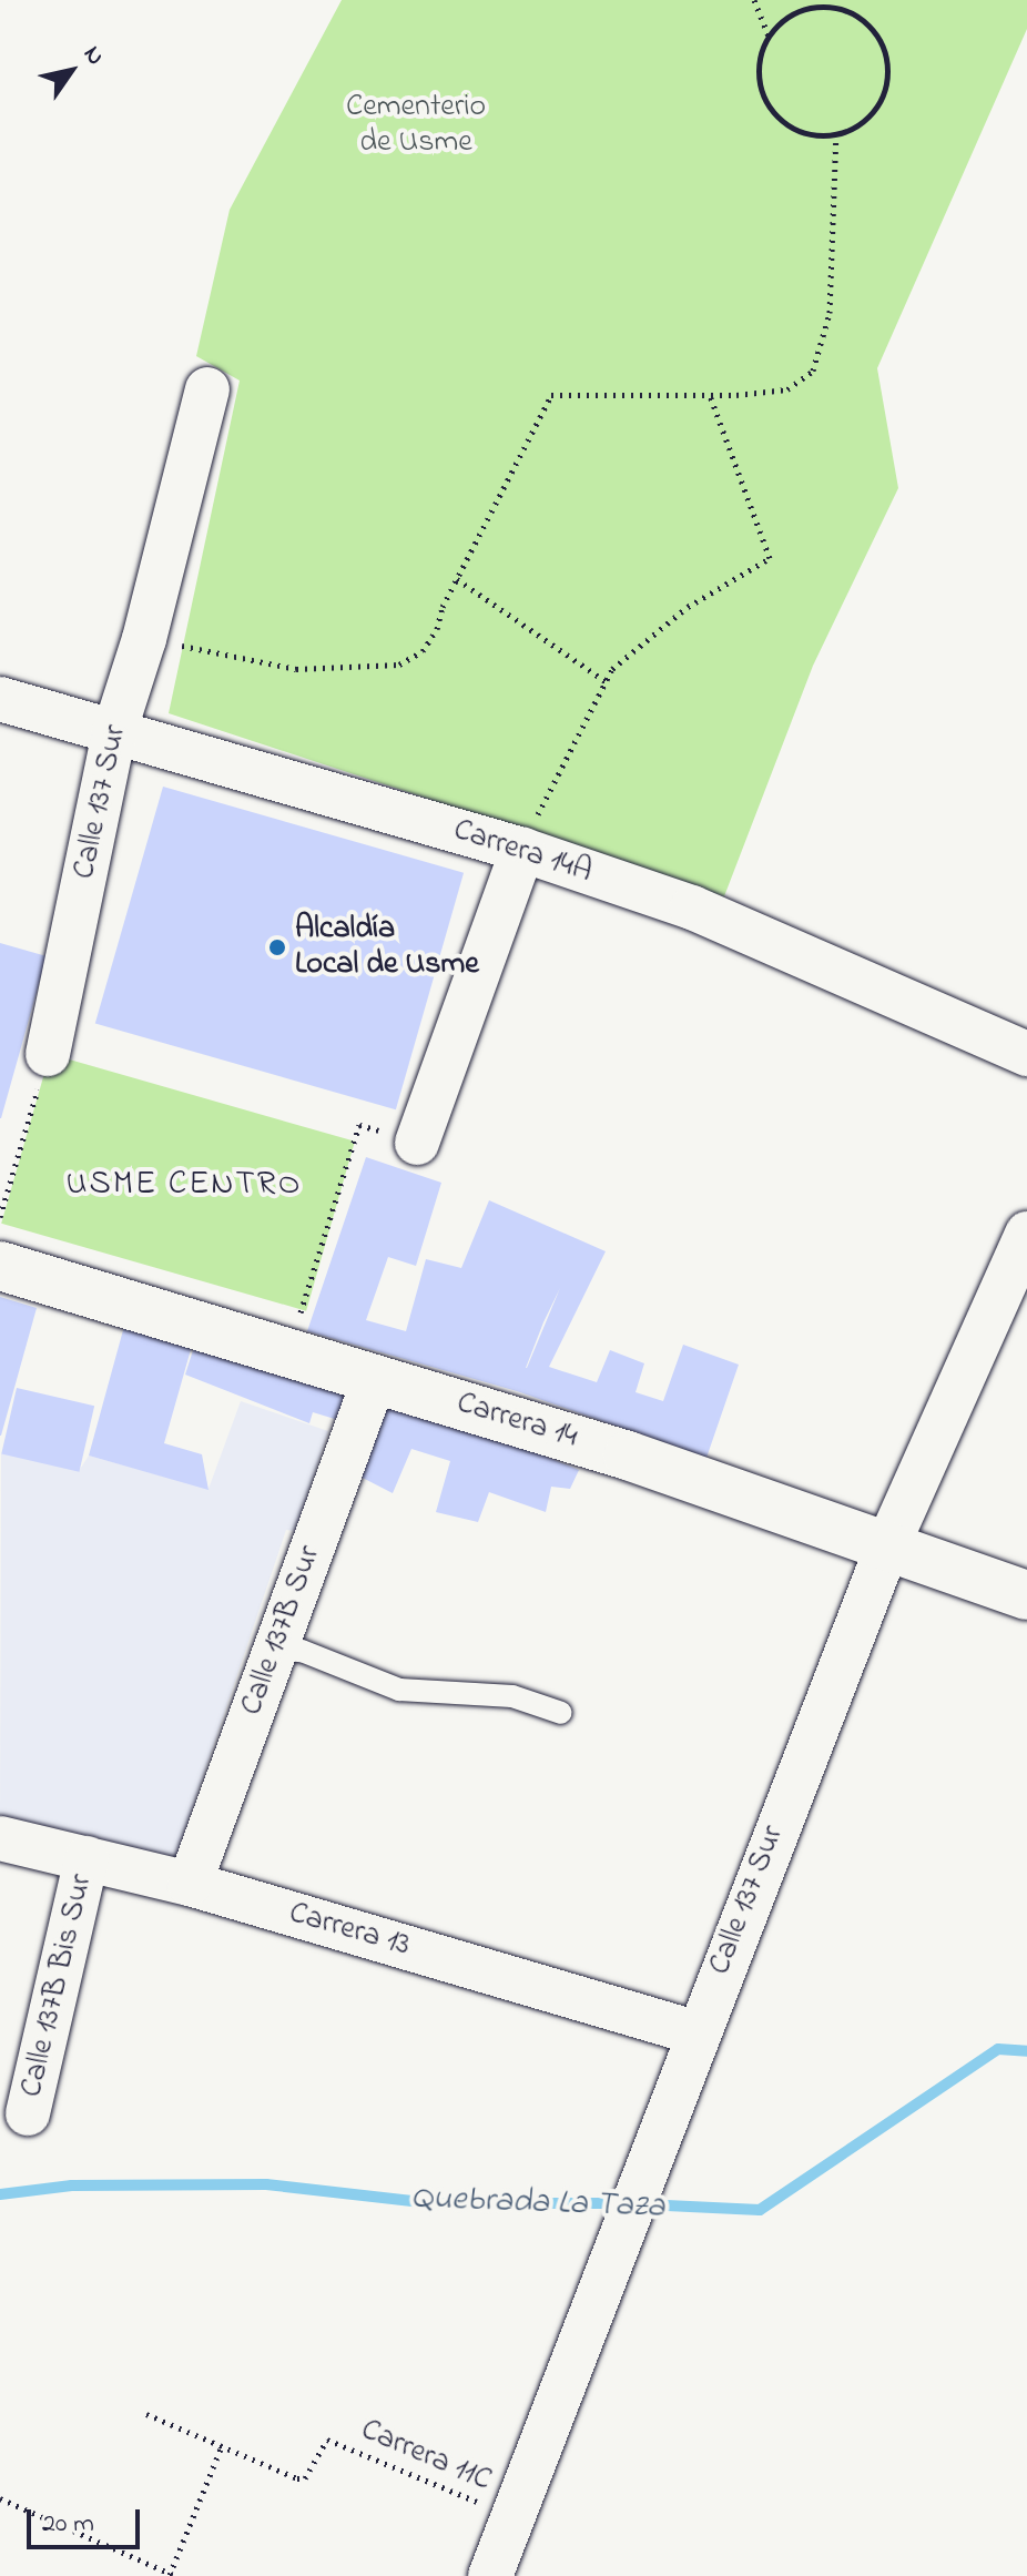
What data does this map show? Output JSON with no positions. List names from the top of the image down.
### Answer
{
  "streets": {
    "street": [
      "Calle 137 Sur",
      "Carrera 14A",
      "Carrera 14",
      "Calle 137B Sur",
      "Carrera 13",
      "Calle 137B Bis Sur"
    ],
    "path": ["Carrera 11C"]
  },
  "crossings": [
    ["Calle 137 Sur", "Carrera 14A"],
    ["Calle 137 Sur", "Carrera 14"],
    ["Calle 137 Sur", "Carrera 13"],
    ["Calle 137 Sur", "Carrera 11C"],
    ["Carrera 14", "Calle 137B Sur"],
    ["Calle 137B Sur", "Carrera 13"],
    ["Carrera 13", "Calle 137B Bis Sur"]
  ],
  "districts": ["USME CENTRO"],
  "water": ["Quebrada La Taza"],
  "parks": ["Cementerio de Usme"],
  "places": ["Alcaldía Local de Usme"],
  "scale_bar": "20 m",
  "north": "top right"
}
